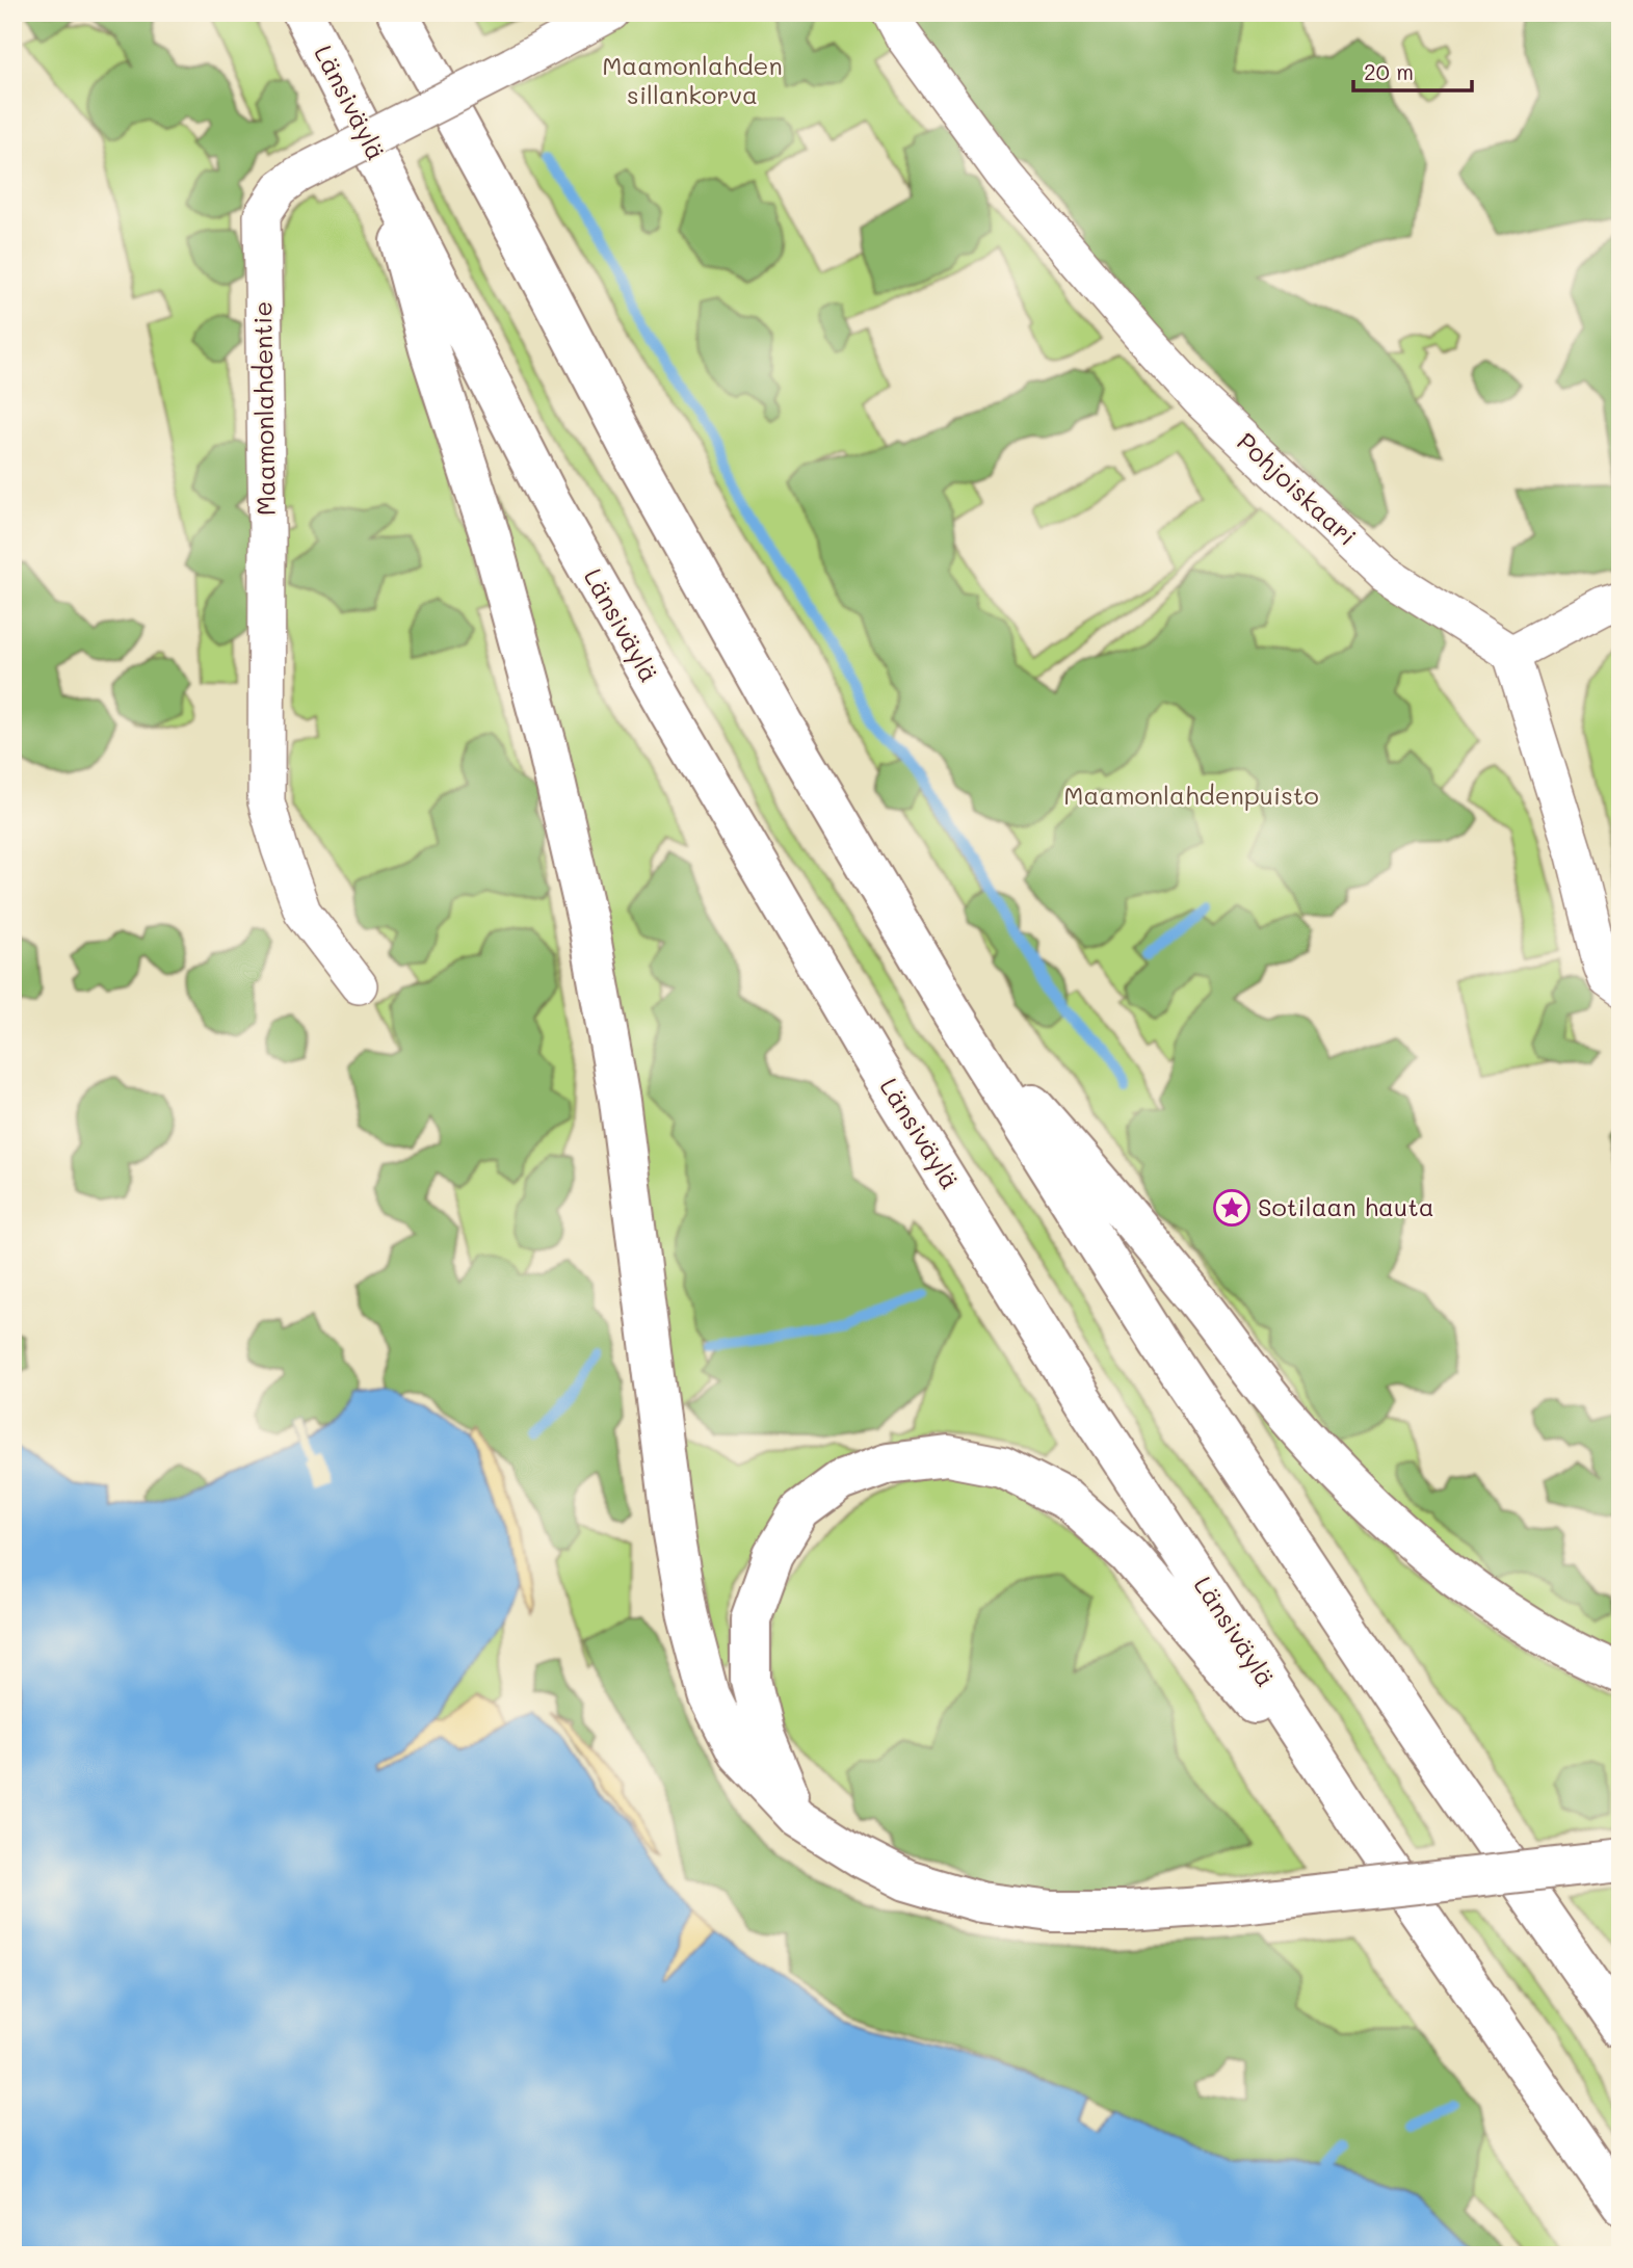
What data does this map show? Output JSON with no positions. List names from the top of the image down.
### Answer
{
  "streets": {
    "highway": ["Länsiväylä"],
    "street": ["Maamonlahdentie", "Pohjoiskaari"]
  },
  "parks": ["Maamonlahden sillankorva", "Maamonlahdenpuisto"],
  "places": {
    "place": ["Sotilaan hauta"]
  },
  "scale_bar": "20 m"
}
